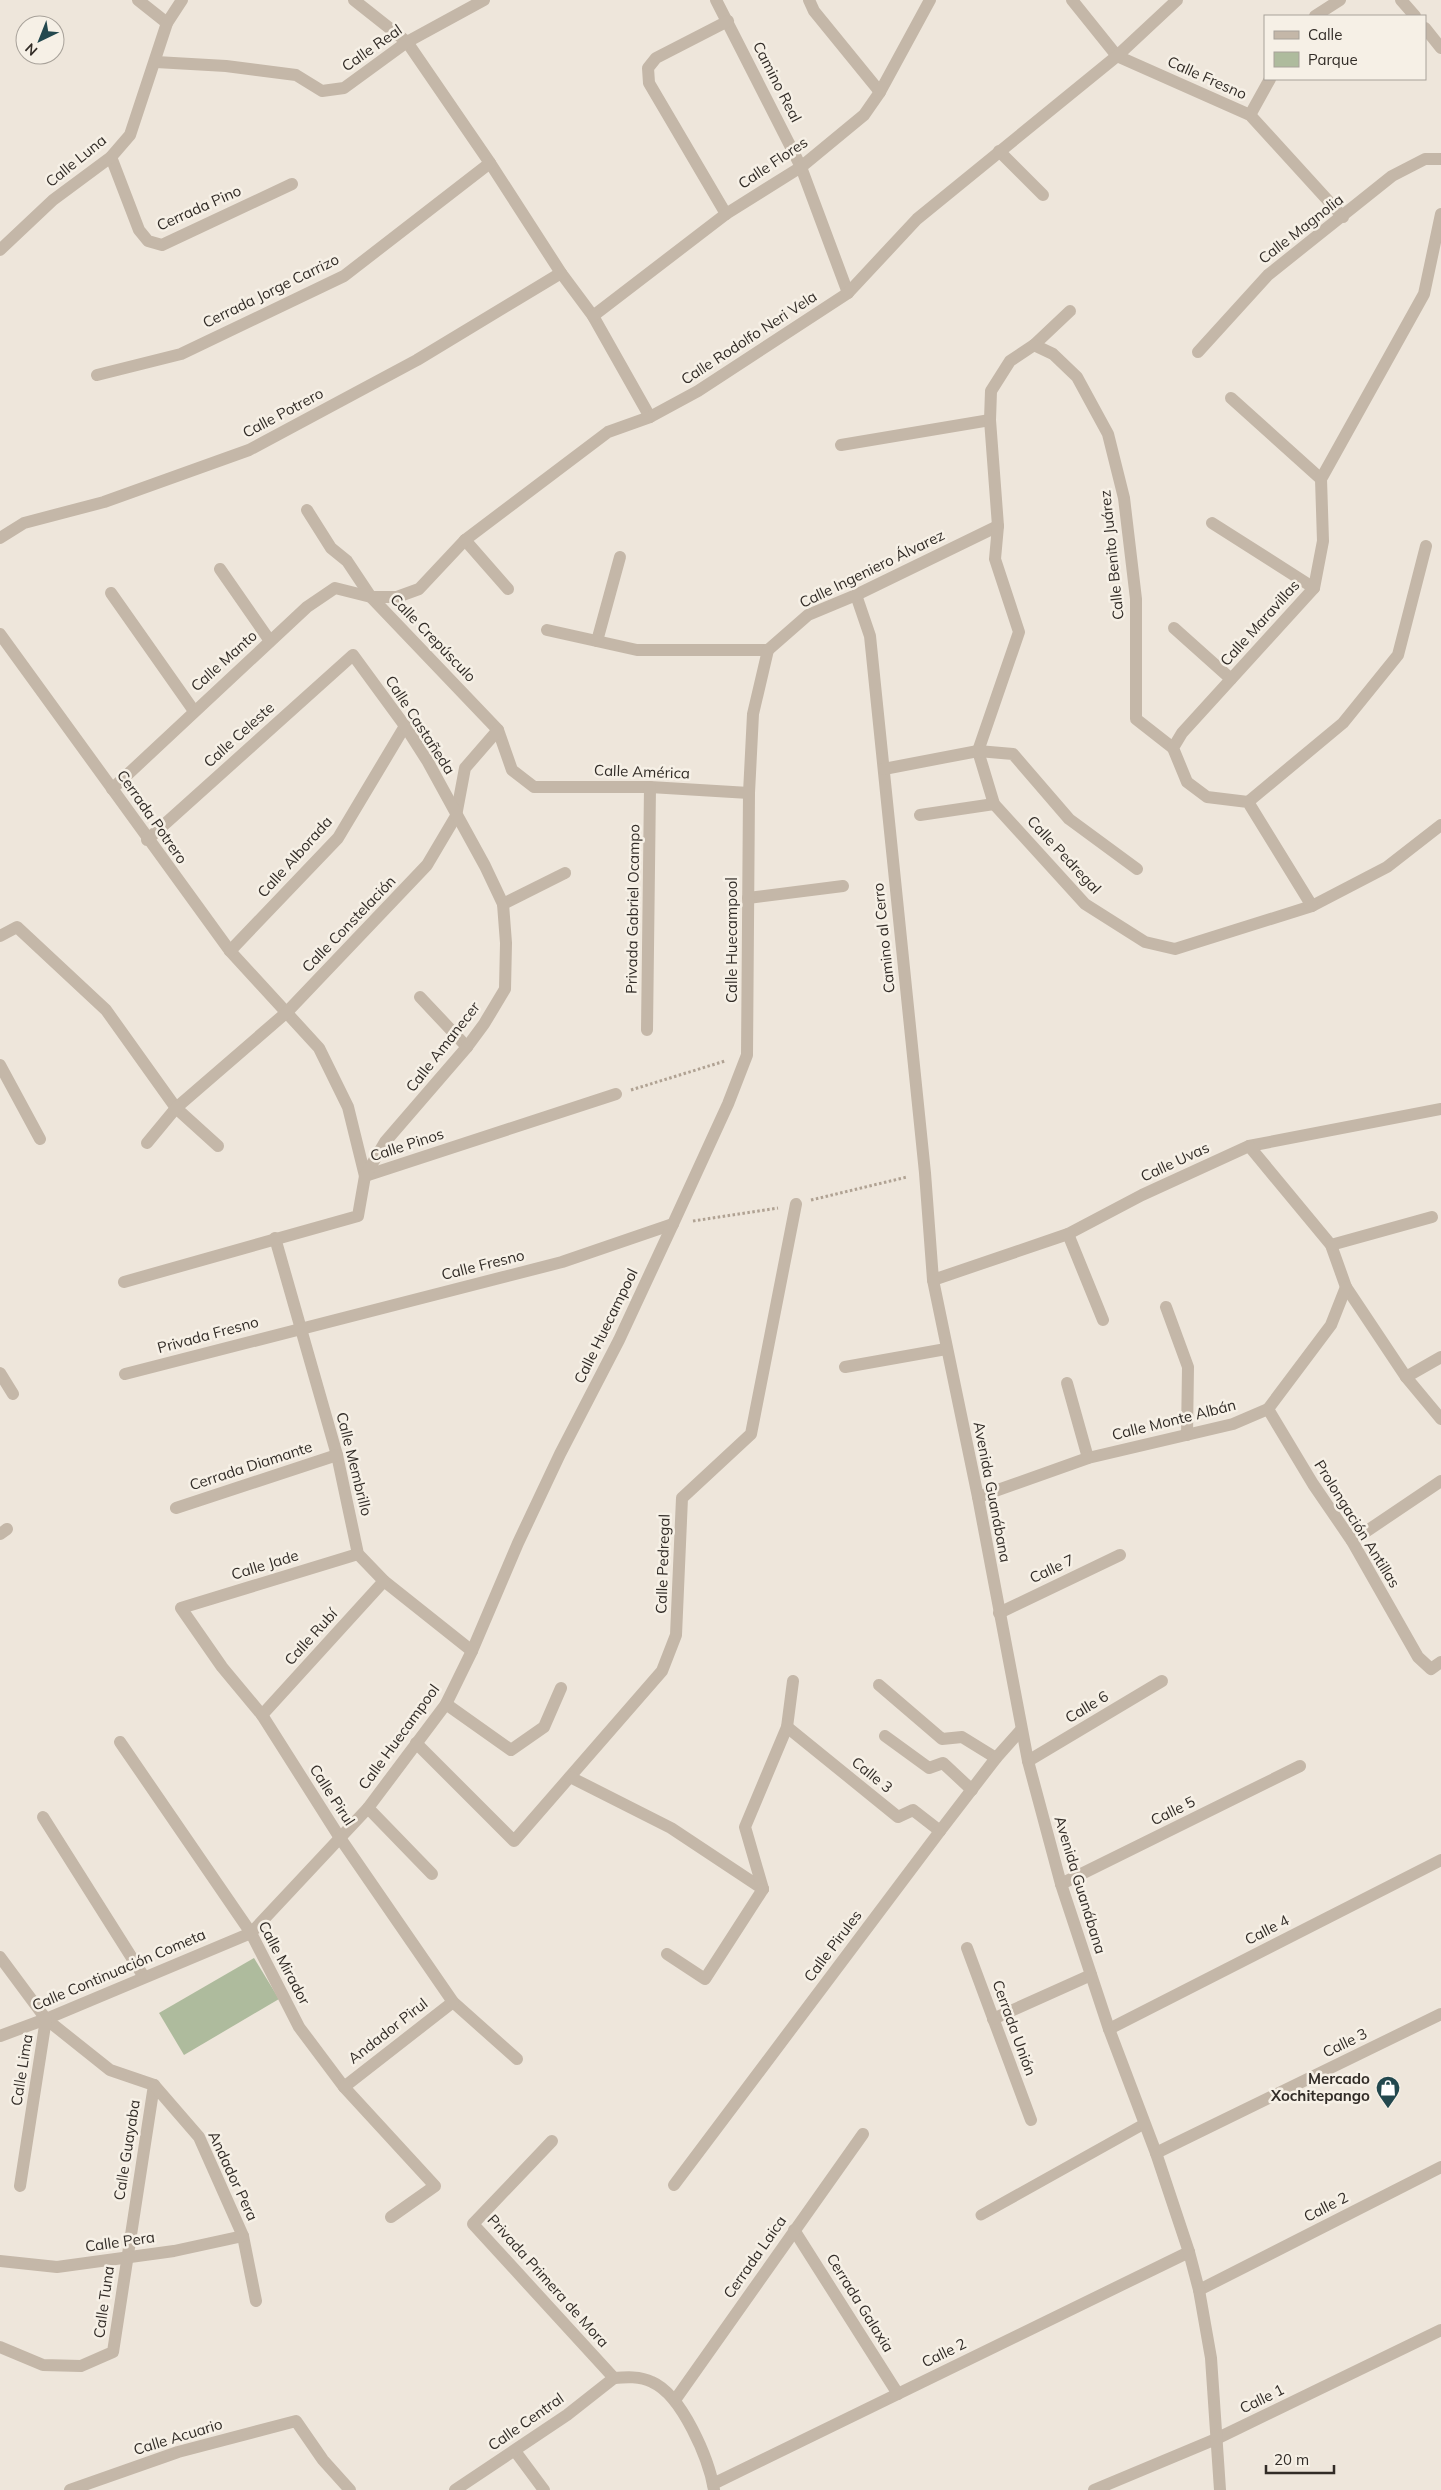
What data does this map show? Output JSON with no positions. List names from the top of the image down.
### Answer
{
  "streets": {
    "street": [
      "Calle Real",
      "Calle Fresno",
      "Camino Real",
      "Calle Luna",
      "Calle Flores",
      "Cerrada Pino",
      "Calle Magnolia",
      "Cerrada Jorge Carrizo",
      "Calle Rodolfo Neri Vela",
      "Calle Potrero",
      "Calle Benito Juárez",
      "Calle Ingeniero Álvarez",
      "Calle Maravillas",
      "Calle Crepúsculo",
      "Calle Manto",
      "Calle Castañeda",
      "Calle Celeste",
      "Calle América",
      "Cerrada Potrero",
      "Calle Pedregal",
      "Calle Alborada",
      "Privada Gabriel Ocampo",
      "Calle Constelación",
      "Camino al Cerro",
      "Calle Huecampool",
      "Calle Amanecer",
      "Calle Pinos",
      "Calle Uvas",
      "Privada Fresno",
      "Calle Monte Albán",
      "Calle Membrillo",
      "Cerrada Diamante",
      "Avenida Guanábana",
      "Prolongación Antillas",
      "Calle Jade",
      "Calle 7",
      "Calle Rubí",
      "Calle 6",
      "Calle 3",
      "Calle Pirul",
      "Calle 5",
      "Calle 4",
      "Calle Pirules",
      "Calle Mirador",
      "Calle Continuación Cometa",
      "Cerrada Unión",
      "Andador Pirul",
      "Calle Lima",
      "Calle Guayaba",
      "Andador Pera",
      "Calle 2",
      "Calle Pera",
      "Cerrada Laica",
      "Privada Primera de Mora",
      "Calle Tuna",
      "Cerrada Galaxia",
      "Calle 1",
      "Calle Central",
      "Calle Acuario"
    ]
  },
  "crossings": [
    ["Calle Real", "Calle Luna"],
    ["Calle Fresno", "Calle Magnolia"],
    ["Calle Fresno", "Calle Rodolfo Neri Vela"],
    ["Calle Fresno", "Calle Huecampool"],
    ["Calle Fresno", "Privada Fresno"],
    ["Calle Fresno", "Calle Membrillo"],
    ["Camino Real", "Calle Flores"],
    ["Camino Real", "Calle Rodolfo Neri Vela"],
    ["Calle Luna", "Cerrada Pino"],
    ["Calle Rodolfo Neri Vela", "Calle Crepúsculo"],
    ["Calle Rodolfo Neri Vela", "Calle Manto"],
    ["Calle Benito Juárez", "Calle Maravillas"],
    ["Calle Ingeniero Álvarez", "Camino al Cerro"],
    ["Calle Ingeniero Álvarez", "Calle Huecampool"],
    ["Calle Crepúsculo", "Calle Manto"],
    ["Calle Crepúsculo", "Calle América"],
    ["Calle Crepúsculo", "Calle Constelación"],
    ["Calle Manto", "Cerrada Potrero"],
    ["Calle Castañeda", "Calle Celeste"],
    ["Calle Castañeda", "Calle Alborada"],
    ["Calle Castañeda", "Calle Constelación"],
    ["Calle Castañeda", "Calle Amanecer"],
    ["Calle Celeste", "Cerrada Potrero"],
    ["Calle América", "Privada Gabriel Ocampo"],
    ["Calle América", "Calle Huecampool"],
    ["Cerrada Potrero", "Calle Alborada"],
    ["Cerrada Potrero", "Calle Constelación"],
    ["Cerrada Potrero", "Calle Amanecer"],
    ["Cerrada Potrero", "Calle Pinos"],
    ["Calle Pedregal", "Calle Huecampool"],
    ["Calle Constelación", "Calle Amanecer"],
    ["Camino al Cerro", "Calle Uvas"],
    ["Camino al Cerro", "Avenida Guanábana"],
    ["Calle Huecampool", "Calle Pirul"],
    ["Calle Huecampool", "Calle Mirador"],
    ["Calle Huecampool", "Calle Continuación Cometa"],
    ["Calle Amanecer", "Calle Pinos"],
    ["Calle Pinos", "Calle Membrillo"],
    ["Calle Uvas", "Avenida Guanábana"],
    ["Privada Fresno", "Calle Membrillo"],
    ["Calle Monte Albán", "Avenida Guanábana"],
    ["Calle Monte Albán", "Prolongación Antillas"],
    ["Calle Membrillo", "Cerrada Diamante"],
    ["Calle Membrillo", "Calle Jade"],
    ["Avenida Guanábana", "Calle 7"],
    ["Avenida Guanábana", "Calle 6"],
    ["Avenida Guanábana", "Calle 3"],
    ["Avenida Guanábana", "Calle 5"],
    ["Avenida Guanábana", "Calle 4"],
    ["Avenida Guanábana", "Calle Pirules"],
    ["Avenida Guanábana", "Calle 2"],
    ["Avenida Guanábana", "Calle 1"],
    ["Calle Jade", "Calle Pirul"],
    ["Calle Rubí", "Calle Pirul"],
    ["Calle 3", "Calle Pirules"],
    ["Calle Pirul", "Andador Pirul"],
    ["Calle Mirador", "Calle Continuación Cometa"],
    ["Calle Mirador", "Andador Pirul"],
    ["Calle Continuación Cometa", "Calle Lima"],
    ["Calle Continuación Cometa", "Calle Guayaba"],
    ["Calle Lima", "Calle Guayaba"],
    ["Calle Guayaba", "Andador Pera"],
    ["Calle Guayaba", "Calle Pera"],
    ["Calle Guayaba", "Calle Tuna"],
    ["Andador Pera", "Calle Pera"],
    ["Calle 2", "Cerrada Galaxia"],
    ["Calle Pera", "Calle Tuna"],
    ["Cerrada Laica", "Cerrada Galaxia"],
    ["Privada Primera de Mora", "Calle Central"]
  ],
  "places": {
    "shop": ["Mercado Xochitepango"]
  },
  "legend": ["Calle", "Parque"],
  "scale_bar": "20 m",
  "north": "bottom left"
}
